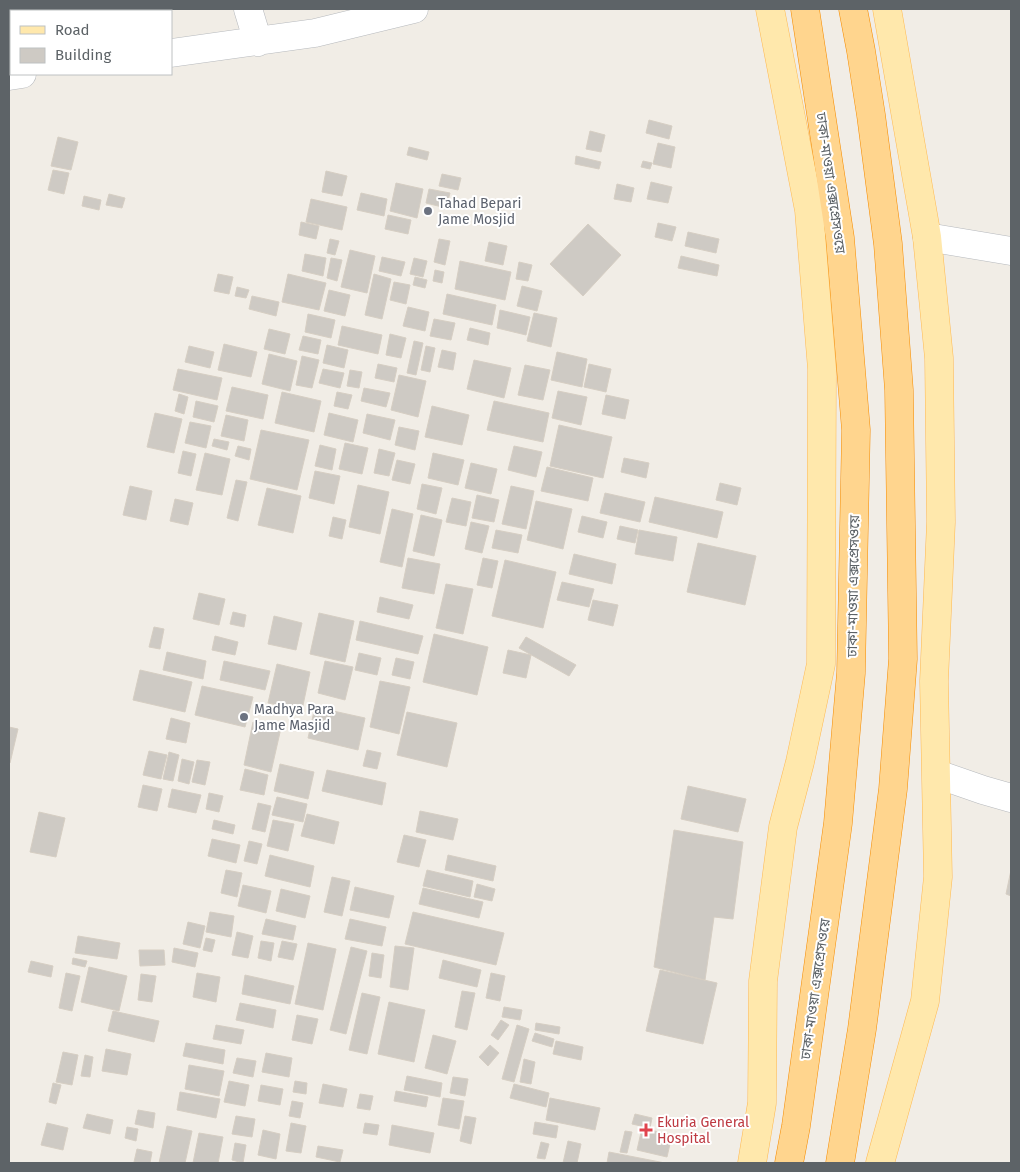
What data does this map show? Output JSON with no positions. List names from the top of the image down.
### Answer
{
  "streets": {
    "highway": ["ঢাকা-মাওয়া এক্সপ্রেসওয়ে"]
  },
  "places": {
    "other": ["Tahad Bepari Jame Mosjid", "Madhya Para Jame Masjid"],
    "health": ["Ekuria General Hospital"]
  },
  "legend": ["Road", "Building"]
}
